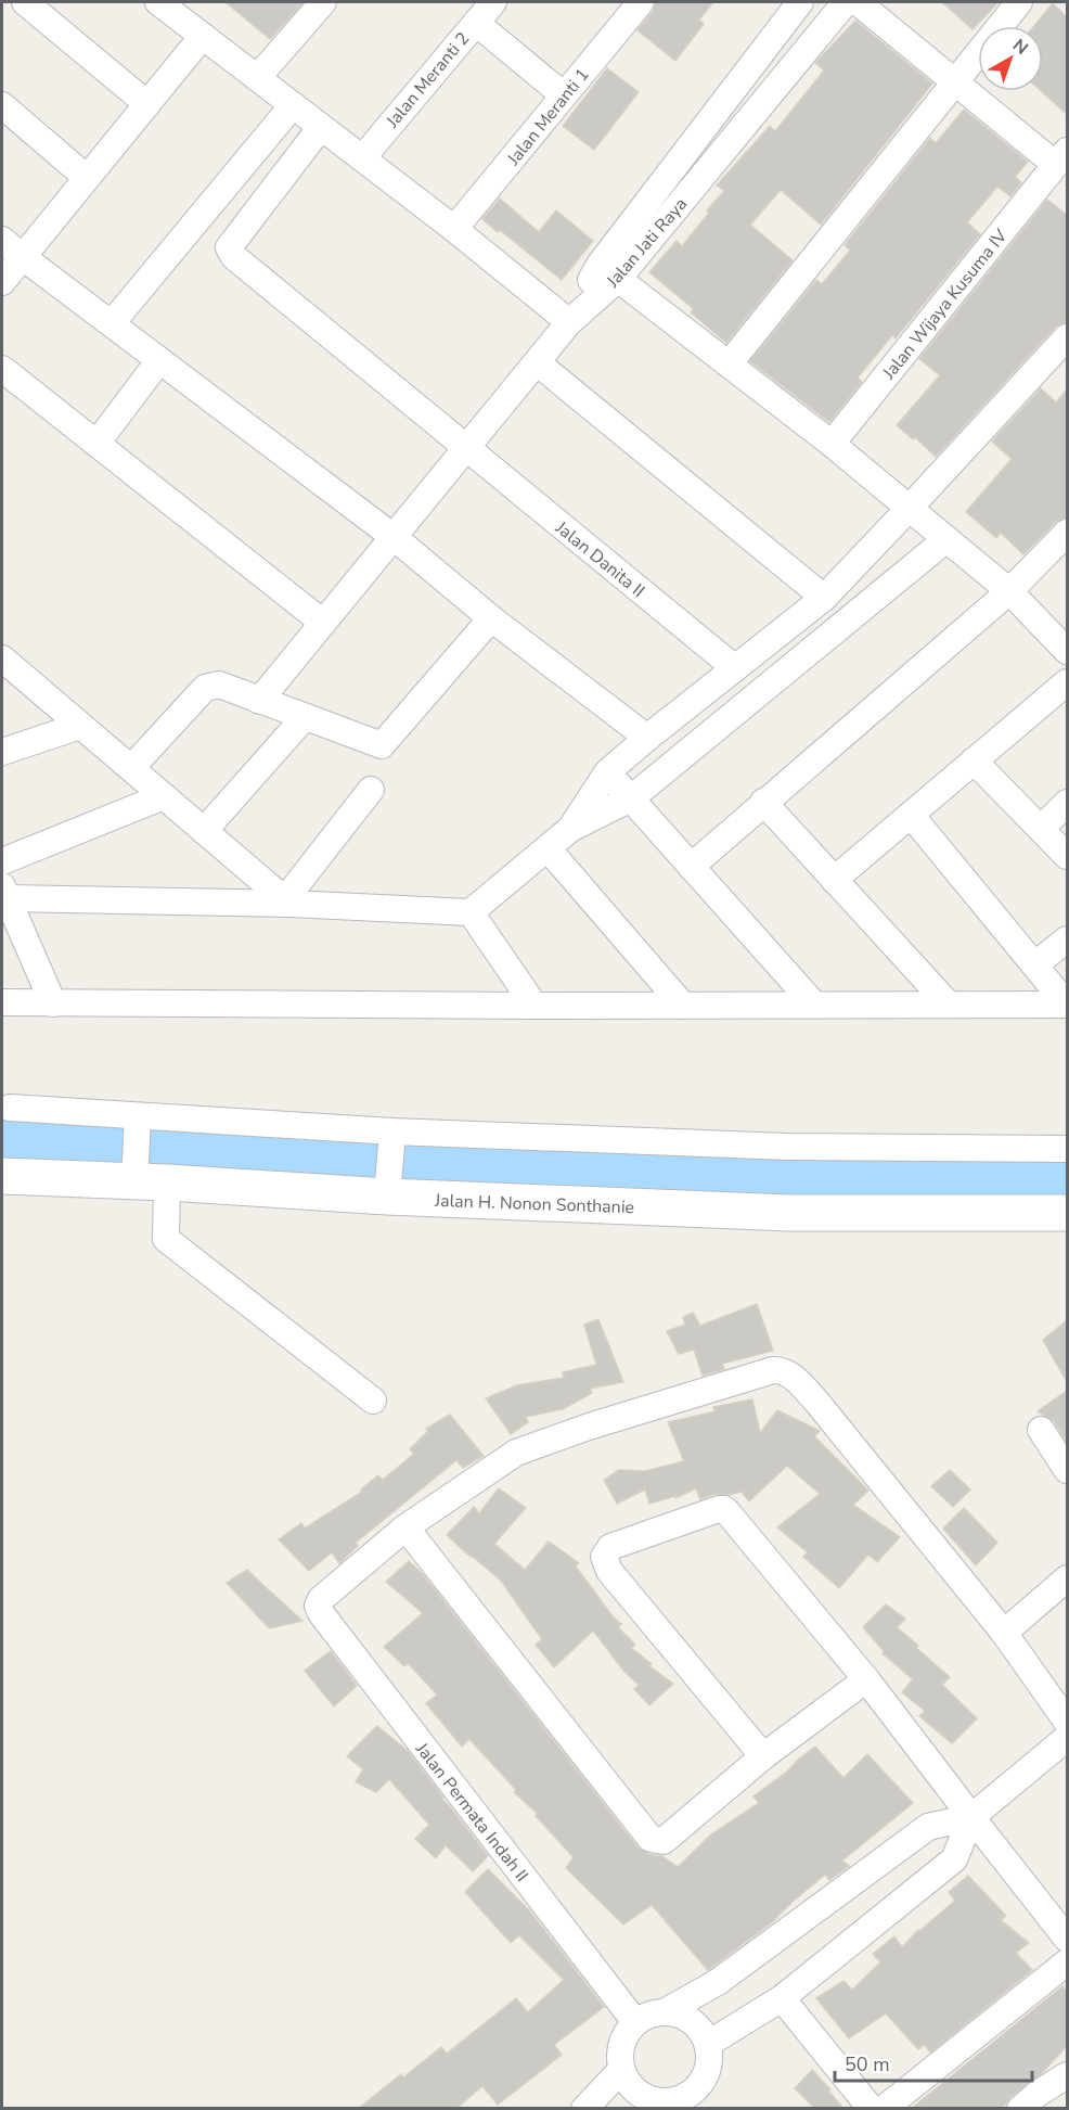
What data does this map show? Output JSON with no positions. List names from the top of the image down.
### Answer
{
  "streets": {
    "street": [
      "Jalan Meranti 2",
      "Jalan Meranti 1",
      "Jalan Jati Raya",
      "Jalan Wijaya Kusuma IV",
      "Jalan Danita II",
      "Jalan H. Nonon Sonthanie",
      "Jalan Permata Indah II"
    ]
  },
  "crossings": [
    ["Jalan Jati Raya", "Jalan Danita II"]
  ],
  "scale_bar": "50 m",
  "north": "top right"
}
